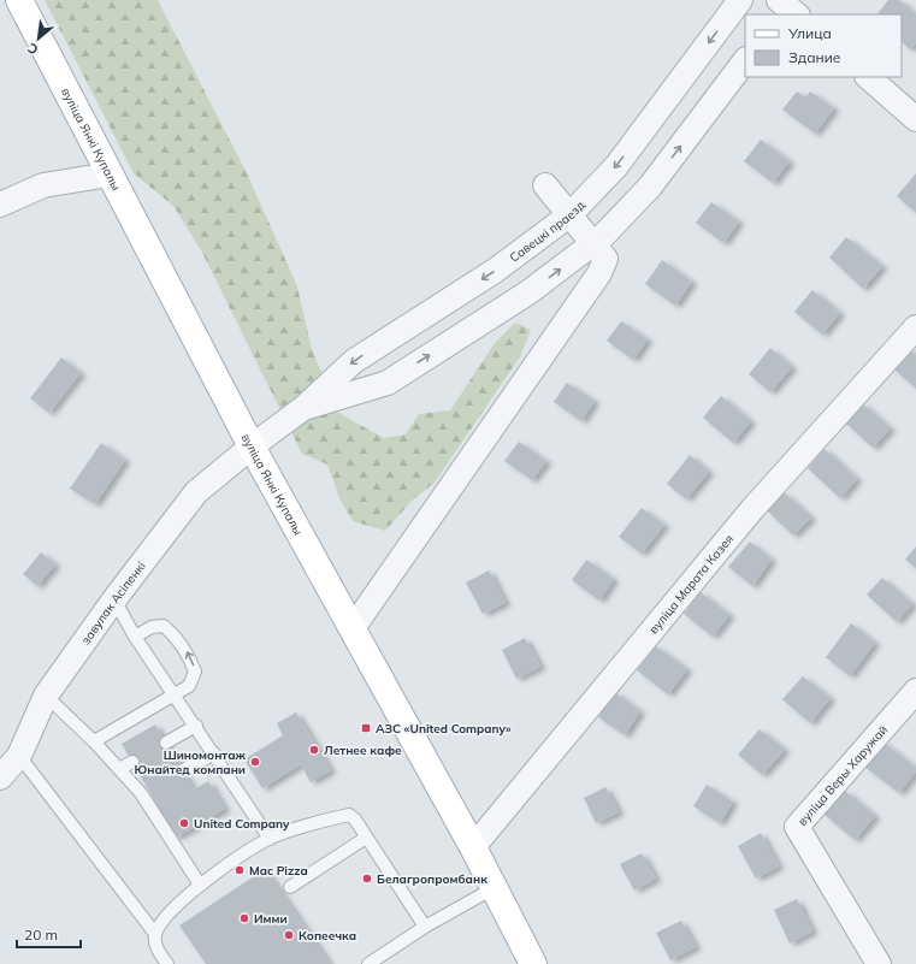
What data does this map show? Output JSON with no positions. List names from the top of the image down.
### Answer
{
  "streets": {
    "main road": ["вуліца Янкі Купалы"],
    "street": [
      "Савецкі праезд",
      "вуліца Марата Казея",
      "завулак Асіпенкі",
      "вуліца Веры Харужай"
    ]
  },
  "crossings": [
    ["вуліца Янкі Купалы", "Савецкі праезд"],
    ["вуліца Янкі Купалы", "вуліца Марата Казея"],
    ["вуліца Янкі Купалы", "завулак Асіпенкі"],
    ["Савецкі праезд", "завулак Асіпенкі"]
  ],
  "places": {
    "transit": ["АЗС «United Company»"],
    "other": [
      "Летнее кафе",
      "Шиномонтаж Юнайтед компани",
      "United Company",
      "Mac Pizza",
      "Белагропромбанк",
      "Имми",
      "Копеечка"
    ]
  },
  "legend": ["Улица", "Здание"],
  "scale_bar": "20 m",
  "north": "bottom left"
}
